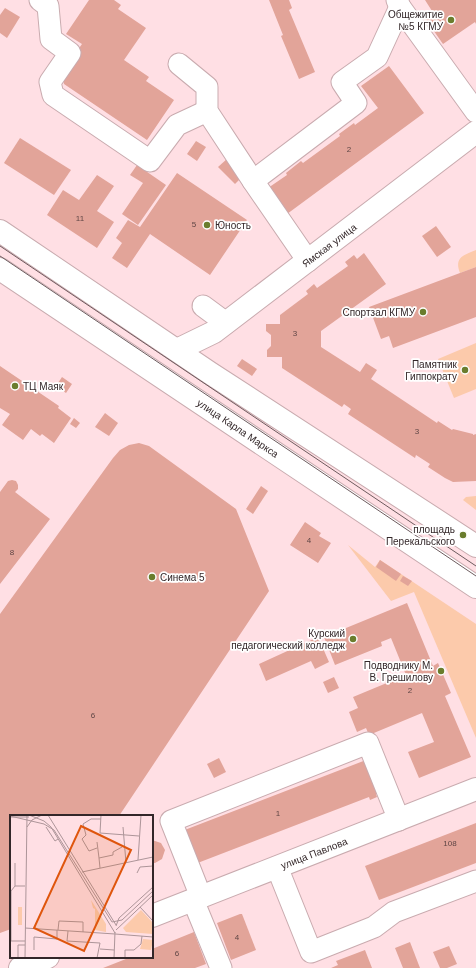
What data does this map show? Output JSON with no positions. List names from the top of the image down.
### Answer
{
  "streets": {
    "main road": ["Ямская улица", "улица Карла Маркса", "улица Павлова"]
  },
  "places": [
    "Общежитие №5 КГМУ",
    "Юность",
    "Спортзал КГМУ",
    "Памятник Гиппократу",
    "ТЦ Маяк",
    "площадь Перекальского",
    "Синема 5",
    "Курский педагогический колледж",
    "Подводнику М. В. Грешилову"
  ],
  "house_numbers": [
    "2",
    "11",
    "5",
    "3",
    "3",
    "4",
    "8",
    "2",
    "6",
    "1",
    "108",
    "4",
    "6"
  ]
}
